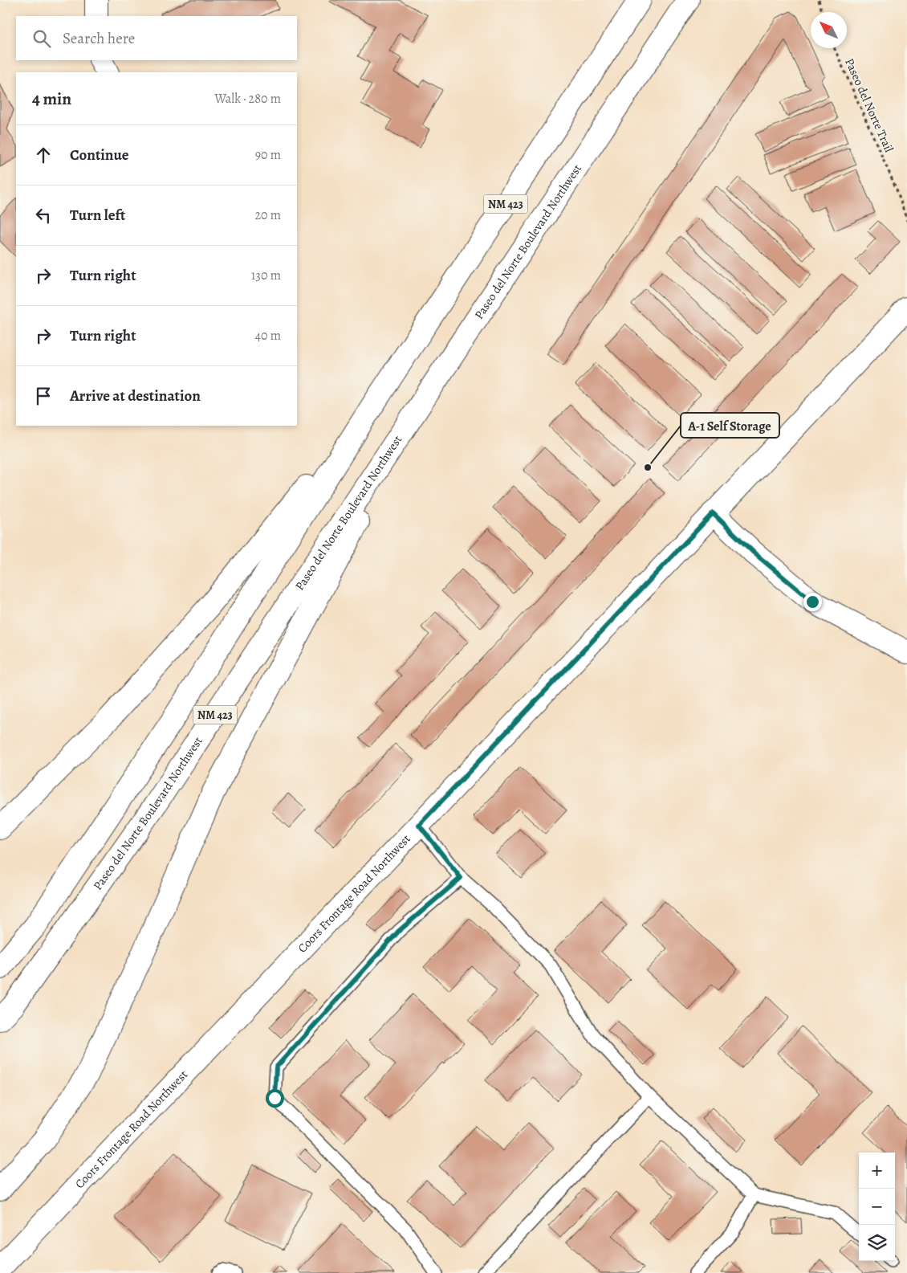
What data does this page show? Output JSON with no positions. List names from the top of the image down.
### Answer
{
  "streets": {
    "main road": ["NM 423", "Paseo del Norte Boulevard Northwest", "Coors Frontage Road Northwest"],
    "path": ["Paseo del Norte Trail"]
  },
  "places": ["A-1 Self Storage"],
  "north": "top left",
  "page": {
    "search": "Search here",
    "heading": ["4 min", "Walk · 280 m"],
    "list": [
      ["Continue", "90 m"],
      ["Turn left", "20 m"],
      ["Turn right", "130 m"],
      ["Turn right", "40 m"],
      "Arrive at destination"
    ],
    "map_buttons": ["+", "−"]
  }
}
